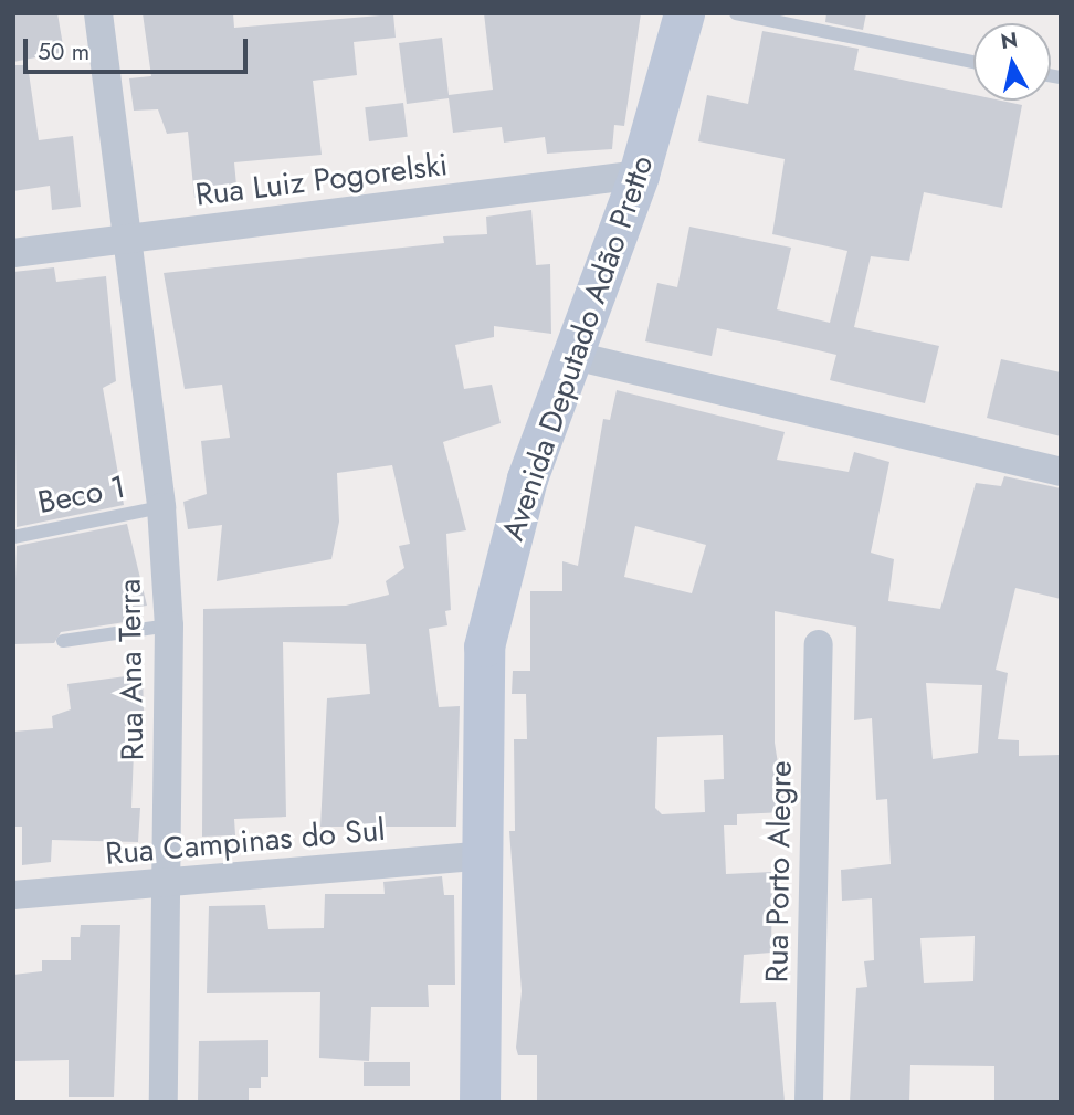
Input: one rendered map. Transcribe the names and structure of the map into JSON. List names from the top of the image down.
{
  "streets": {
    "street": [
      "Rua Luiz Pogorelski",
      "Avenida Deputado Adão Pretto",
      "Rua Ana Terra",
      "Rua Campinas do Sul",
      "Rua Porto Alegre"
    ],
    "lane": ["Beco 1"]
  },
  "crossings": [
    ["Rua Luiz Pogorelski", "Avenida Deputado Adão Pretto"],
    ["Rua Luiz Pogorelski", "Rua Ana Terra"],
    ["Avenida Deputado Adão Pretto", "Rua Campinas do Sul"],
    ["Beco 1", "Rua Ana Terra"],
    ["Rua Ana Terra", "Rua Campinas do Sul"]
  ],
  "scale_bar": "50 m",
  "north": "top"
}
